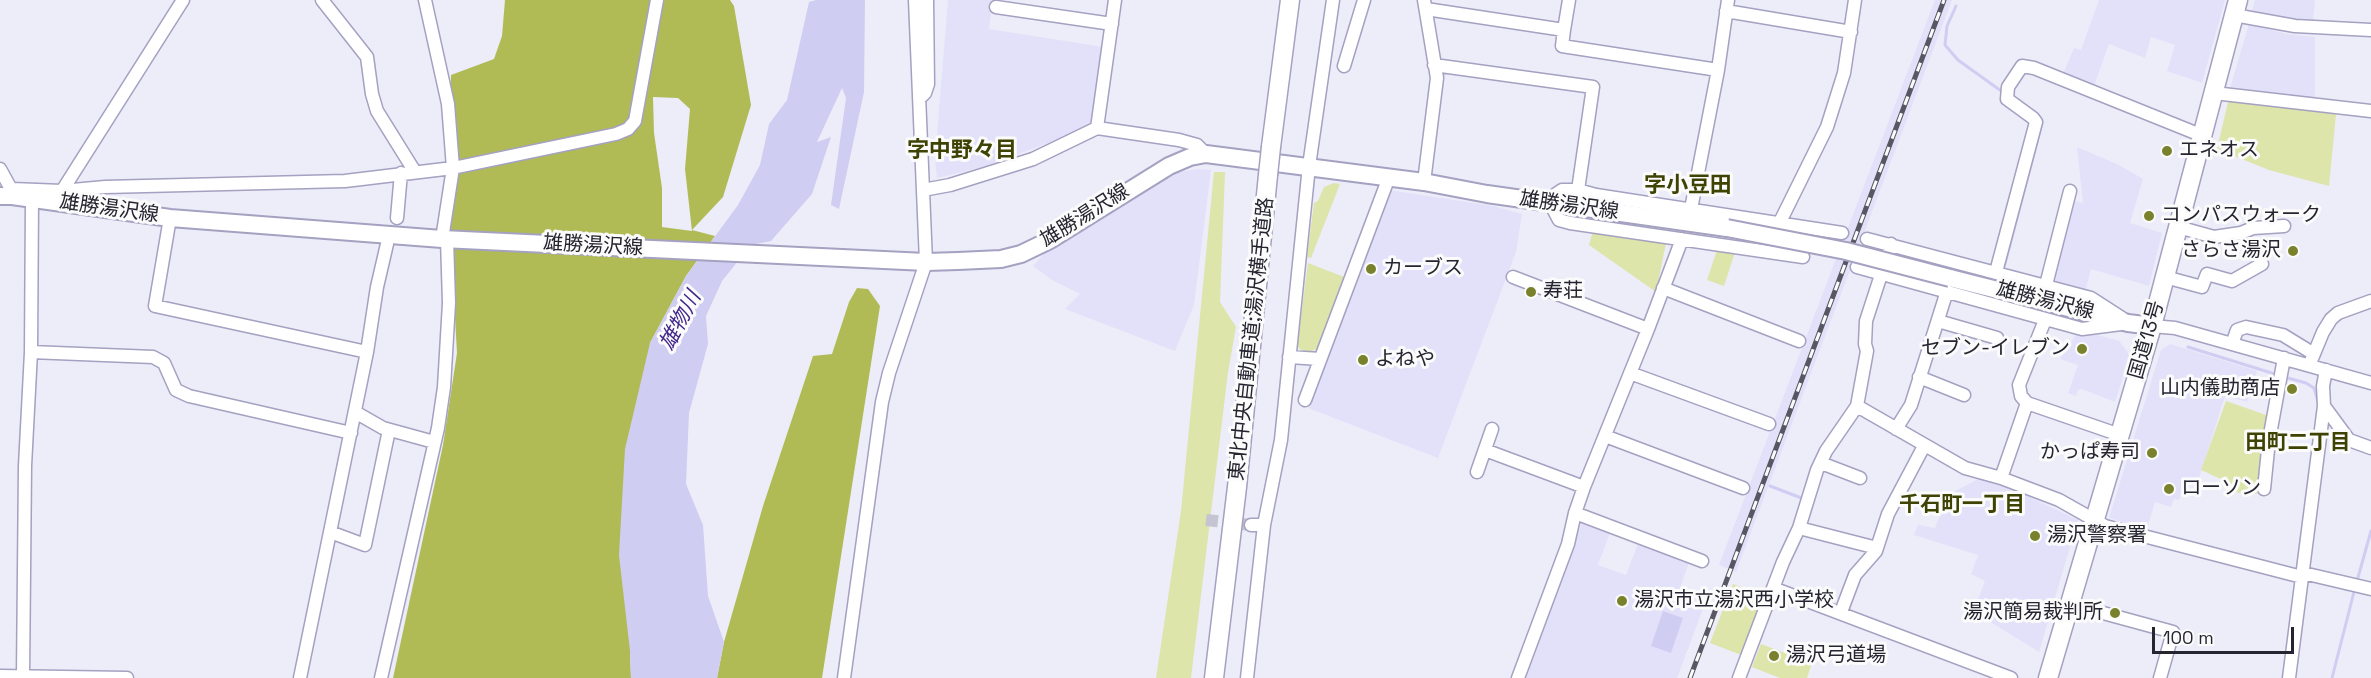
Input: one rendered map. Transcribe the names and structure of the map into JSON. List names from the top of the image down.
{
  "streets": {
    "highway": ["東北中央自動車道;湯沢横手道路", "国道13号"],
    "main road": ["雄勝湯沢線"]
  },
  "crossings": [
    ["雄勝湯沢線", "国道13号"]
  ],
  "districts": [
    "字中野々目",
    "字小豆田",
    "田町二丁目",
    "千石町一丁目"
  ],
  "water": ["雄物川"],
  "places": [
    "エネオス",
    "コンパスウォーク",
    "さらさ湯沢",
    "カーブス",
    "寿荘",
    "セブン-イレブン",
    "よねや",
    "山内儀助商店",
    "かっぱ寿司",
    "ローソン",
    "湯沢警察署",
    "湯沢市立湯沢西小学校",
    "湯沢簡易裁判所",
    "湯沢弓道場"
  ],
  "scale_bar": "100 m"
}
